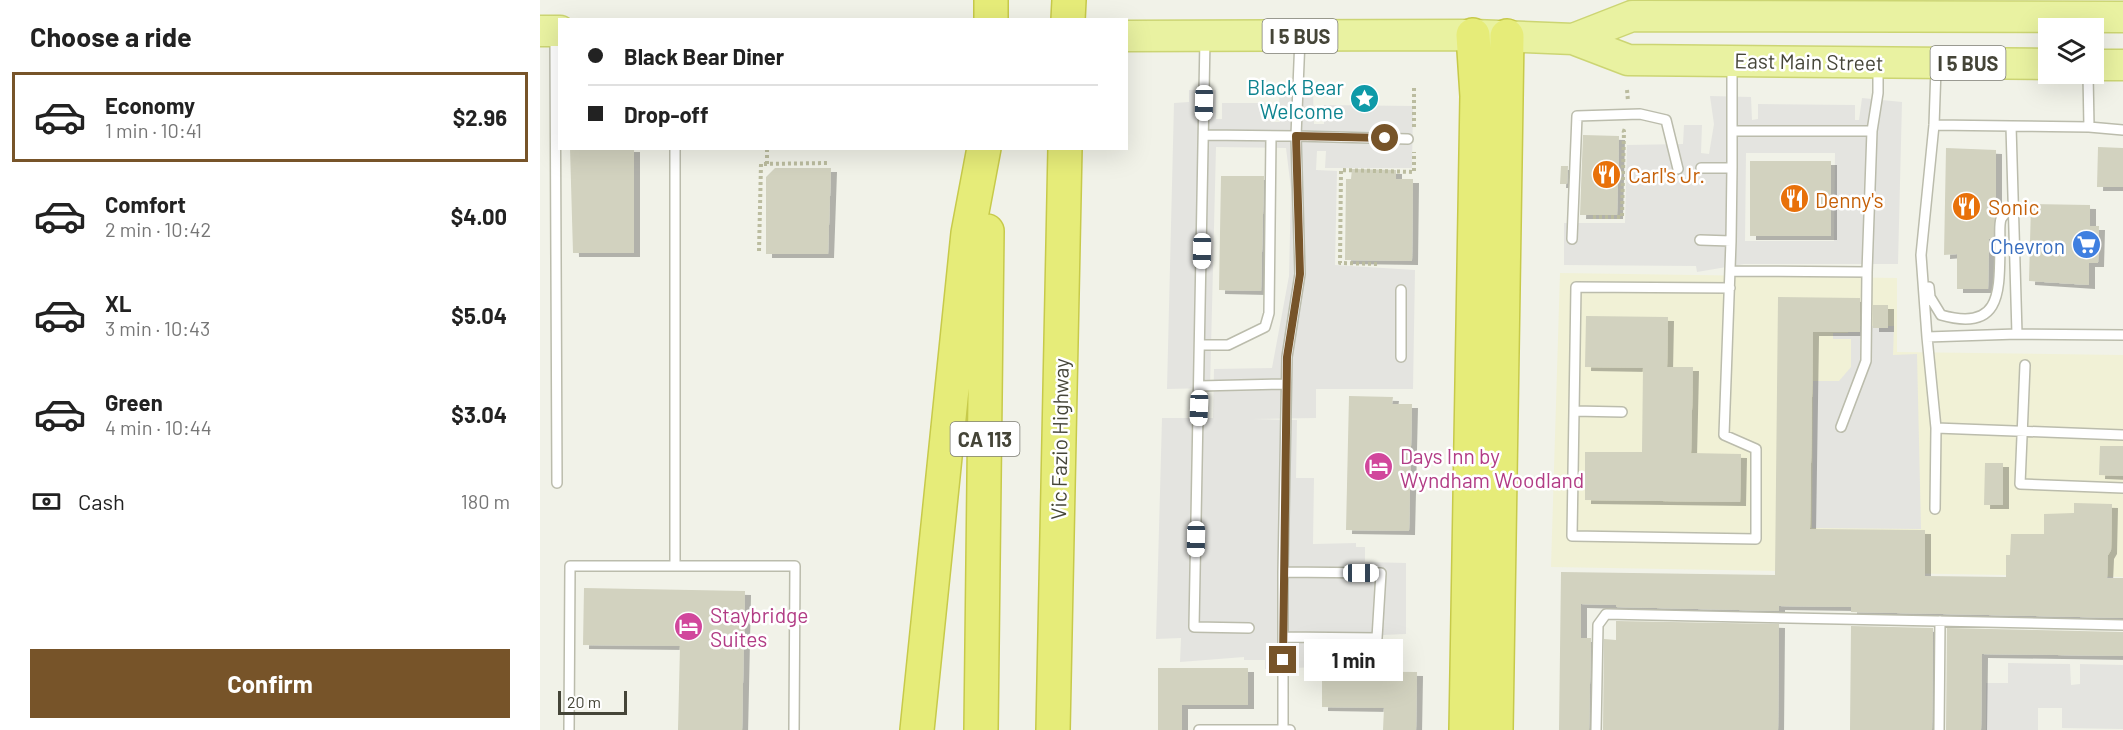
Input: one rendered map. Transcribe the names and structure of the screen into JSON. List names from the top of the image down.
{
  "streets": {
    "highway": ["CA 113", "Vic Fazio Highway"],
    "main road": ["I 5 BUS", "East Main Street"]
  },
  "places": {
    "place": ["Black Bear Welcome"],
    "restaurant": ["Carl's Jr.", "Denny's", "Sonic"],
    "supermarket": ["Chevron"],
    "hotel": ["Days Inn by Wyndham Woodland", "Staybridge Suites"]
  },
  "scale_bar": "20 m",
  "page": {
    "heading": "Choose a ride",
    "banner": ["Black Bear Diner", "Drop-off"],
    "list": [
      {
        "name": "Economy",
        "note": "1 min · 10:41",
        "value": "$2.96"
      },
      {
        "name": "Comfort",
        "note": "2 min · 10:42",
        "value": "$4.00"
      },
      {
        "name": "XL",
        "note": "3 min · 10:43",
        "value": "$5.04"
      },
      {
        "name": "Green",
        "note": "4 min · 10:44",
        "value": "$3.04"
      }
    ],
    "pay": ["Cash", "180 m"],
    "buttons": "Confirm",
    "bubble": "1 min",
    "scale": "20 m"
  }
}
